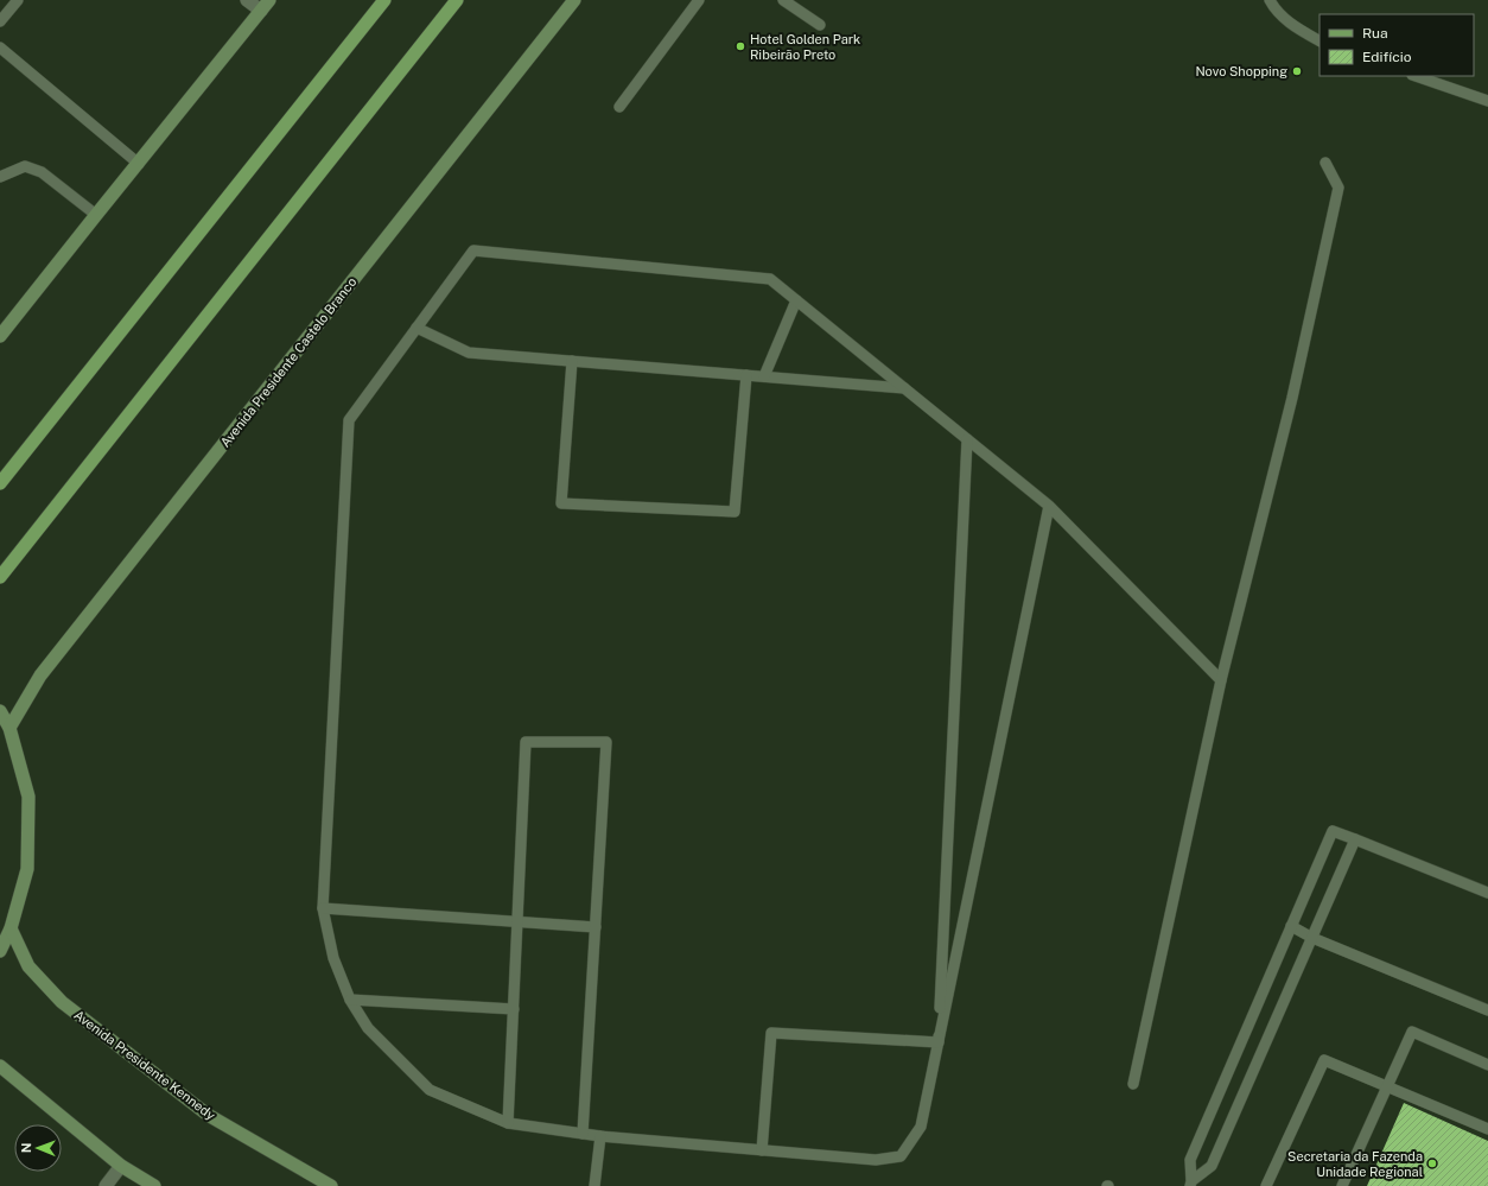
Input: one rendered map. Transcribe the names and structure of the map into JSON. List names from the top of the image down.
{
  "streets": {
    "main road": ["Avenida Presidente Castelo Branco", "Avenida Presidente Kennedy"]
  },
  "places": ["Hotel Golden Park Ribeirão Preto", "Novo Shopping", "Secretaria da Fazenda Unidade Regional"],
  "legend": ["Rua", "Edifício"],
  "north": "left"
}
